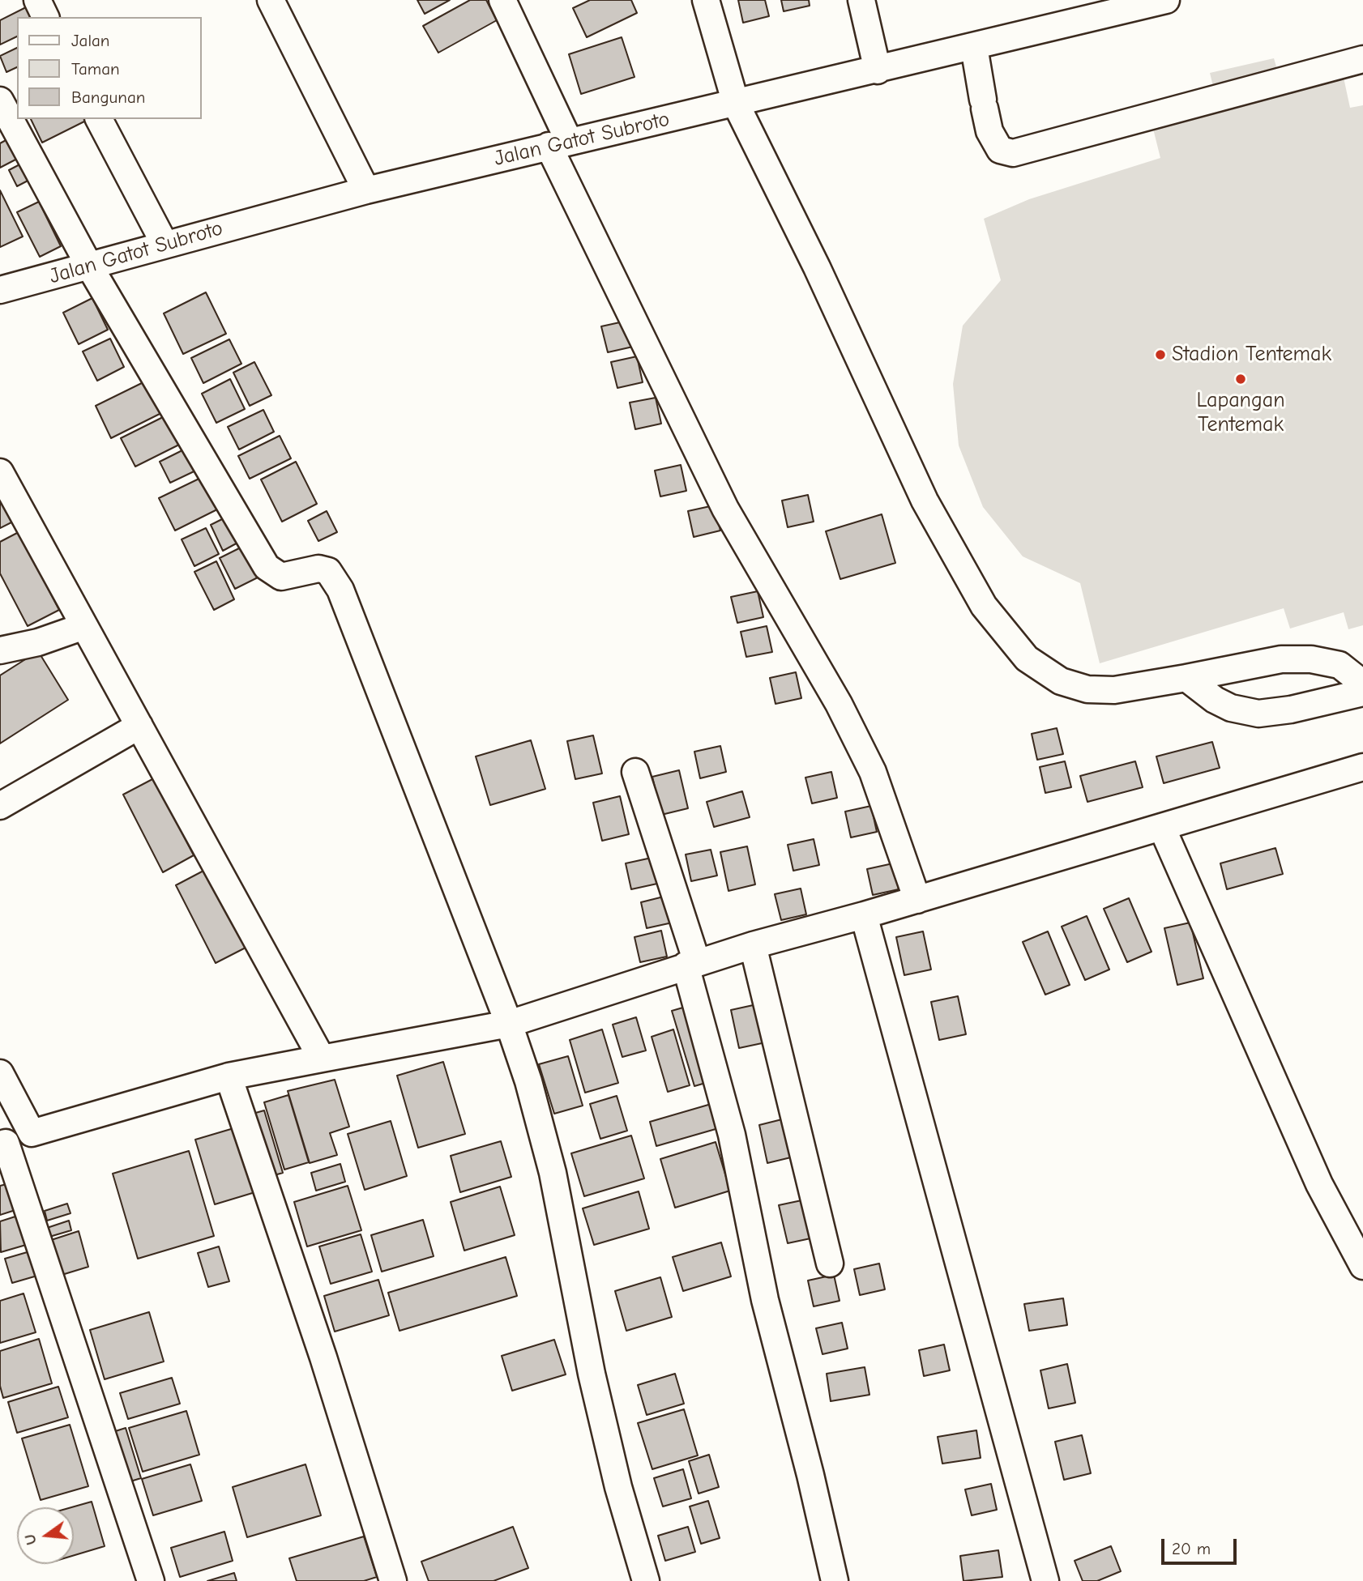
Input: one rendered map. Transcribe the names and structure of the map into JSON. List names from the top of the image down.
{
  "streets": {
    "street": ["Jalan Gatot Subroto"]
  },
  "places": ["Stadion Tentemak", "Lapangan Tentemak"],
  "legend": ["Jalan", "Taman", "Bangunan"],
  "scale_bar": "20 m",
  "north": "left"
}
